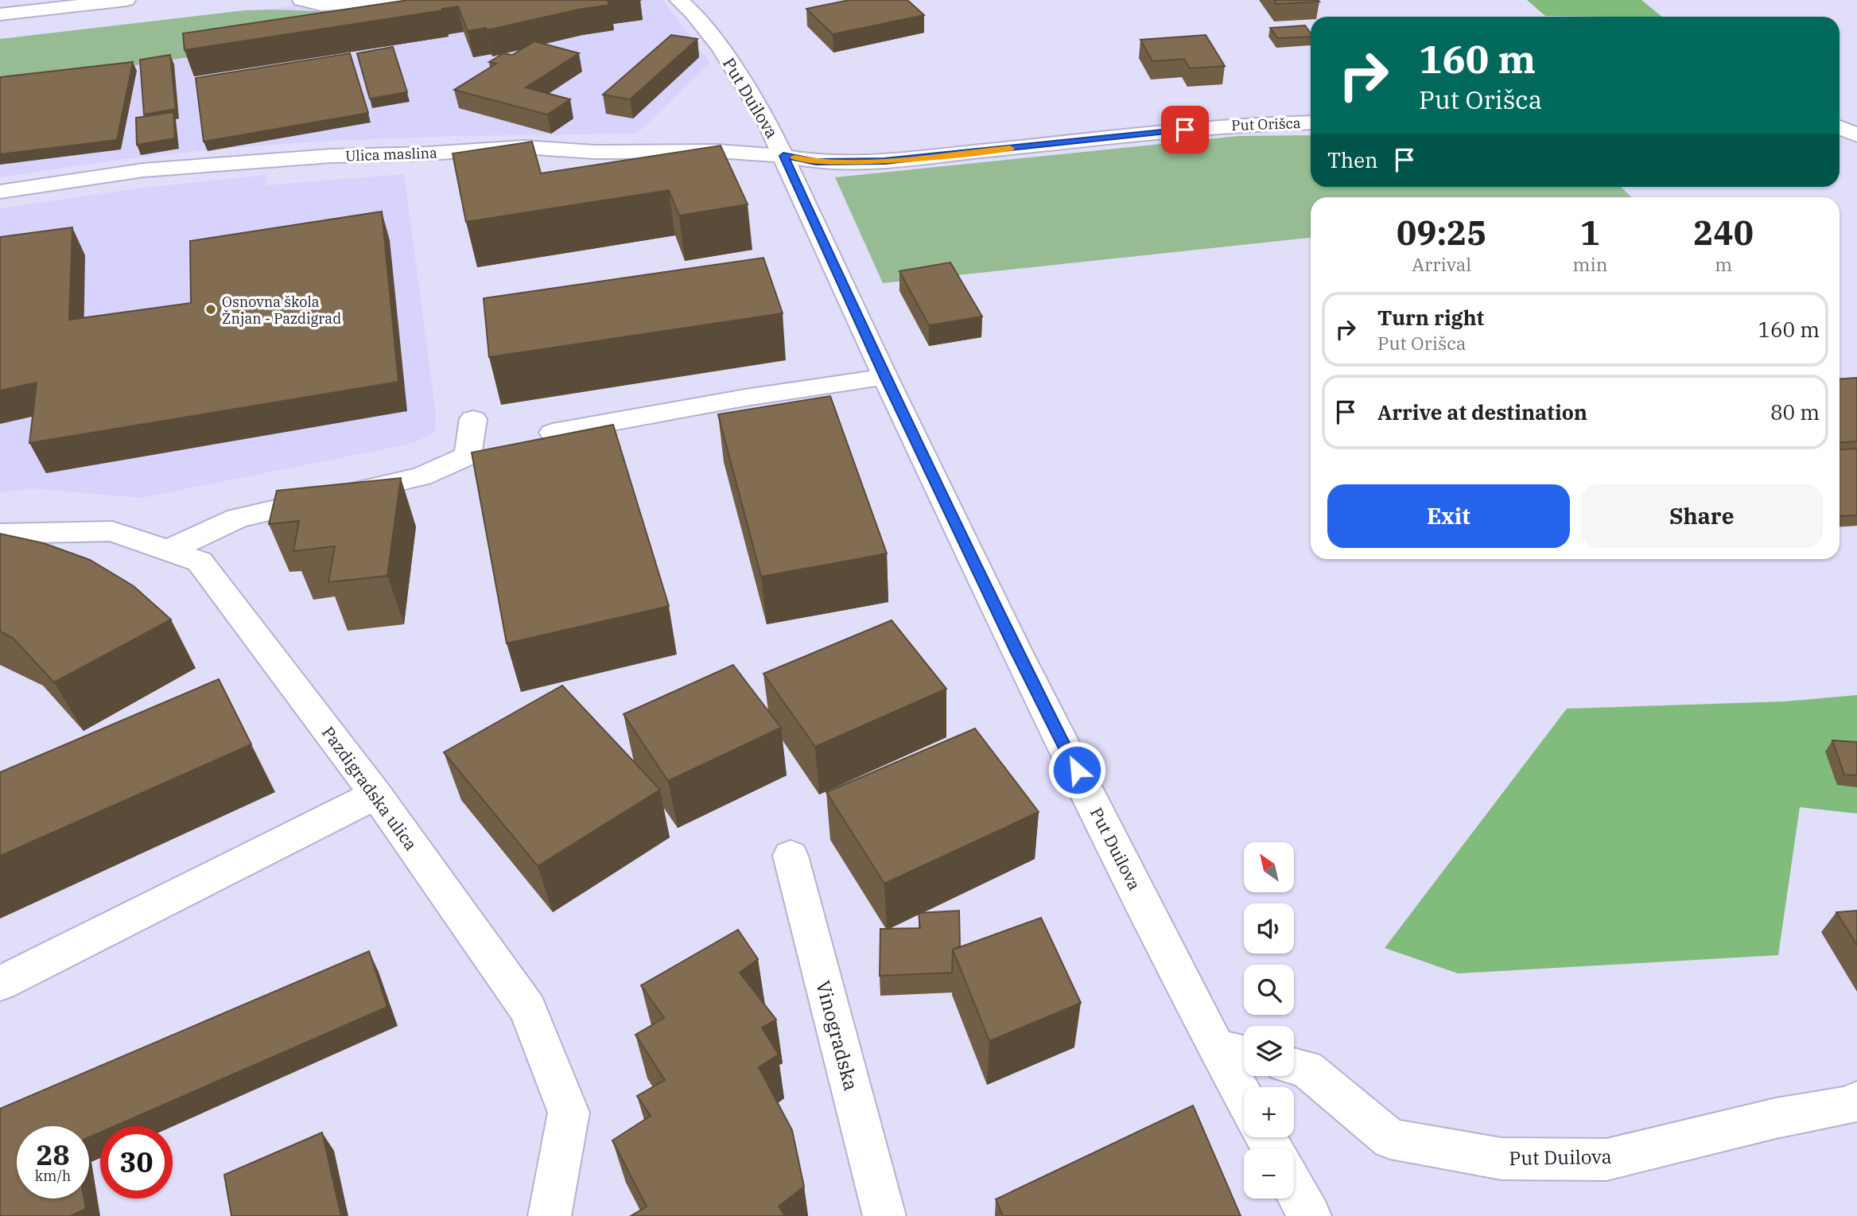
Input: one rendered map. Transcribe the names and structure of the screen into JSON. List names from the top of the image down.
{
  "streets": {
    "main road": [
      "Put Duilova",
      "Put Orišca",
      "Ulica maslina",
      "Pazdigradska ulica",
      "Vinogradska"
    ]
  },
  "crossings": [
    ["Put Duilova", "Put Orišca"],
    ["Put Duilova", "Ulica maslina"],
    ["Put Orišca", "Ulica maslina"]
  ],
  "places": ["Osnovna škola Žnjan - Pazdigrad"],
  "north": "top left",
  "page": {
    "turn": ["160 m", "Put Orišca"],
    "then": "Then",
    "eta": [
      "09:25",
      "Arrival",
      "1",
      "min",
      "240",
      "m"
    ],
    "list": [
      {
        "name": "Turn right",
        "note": "Put Orišca",
        "value": "160 m"
      },
      {
        "name": "Arrive at destination",
        "value": "80 m"
      }
    ],
    "buttons": ["Exit", "Share"],
    "map_buttons": ["+", "−"],
    "speed": "28 km/h",
    "limit": "30"
  }
}
